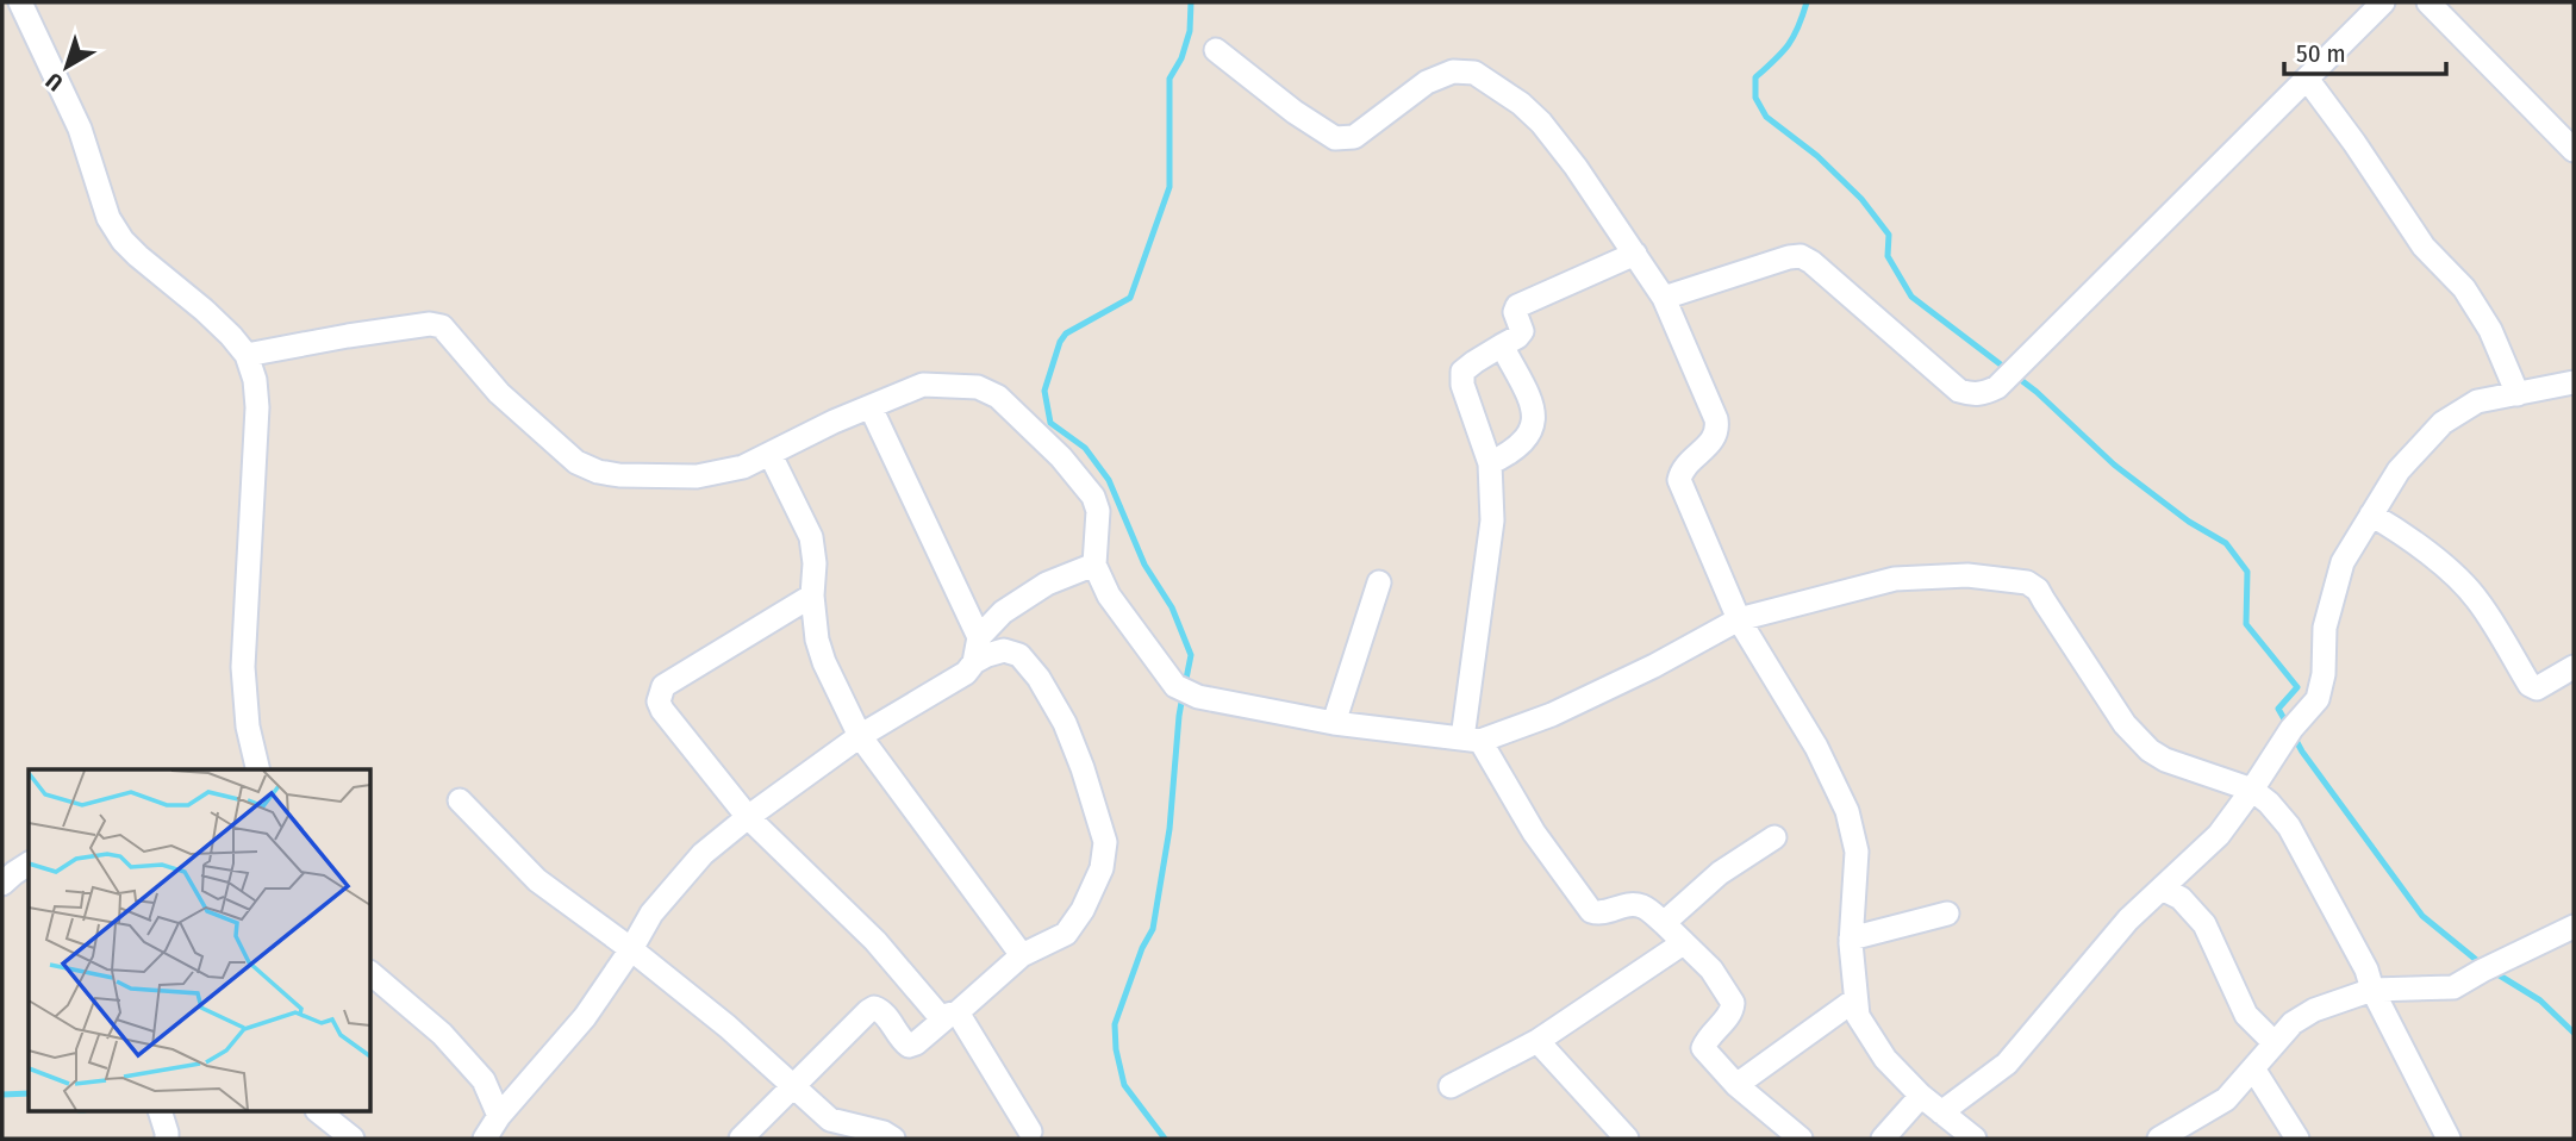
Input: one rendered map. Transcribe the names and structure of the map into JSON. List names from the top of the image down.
{
  "scale_bar": "50 m",
  "north": "bottom left"
}
